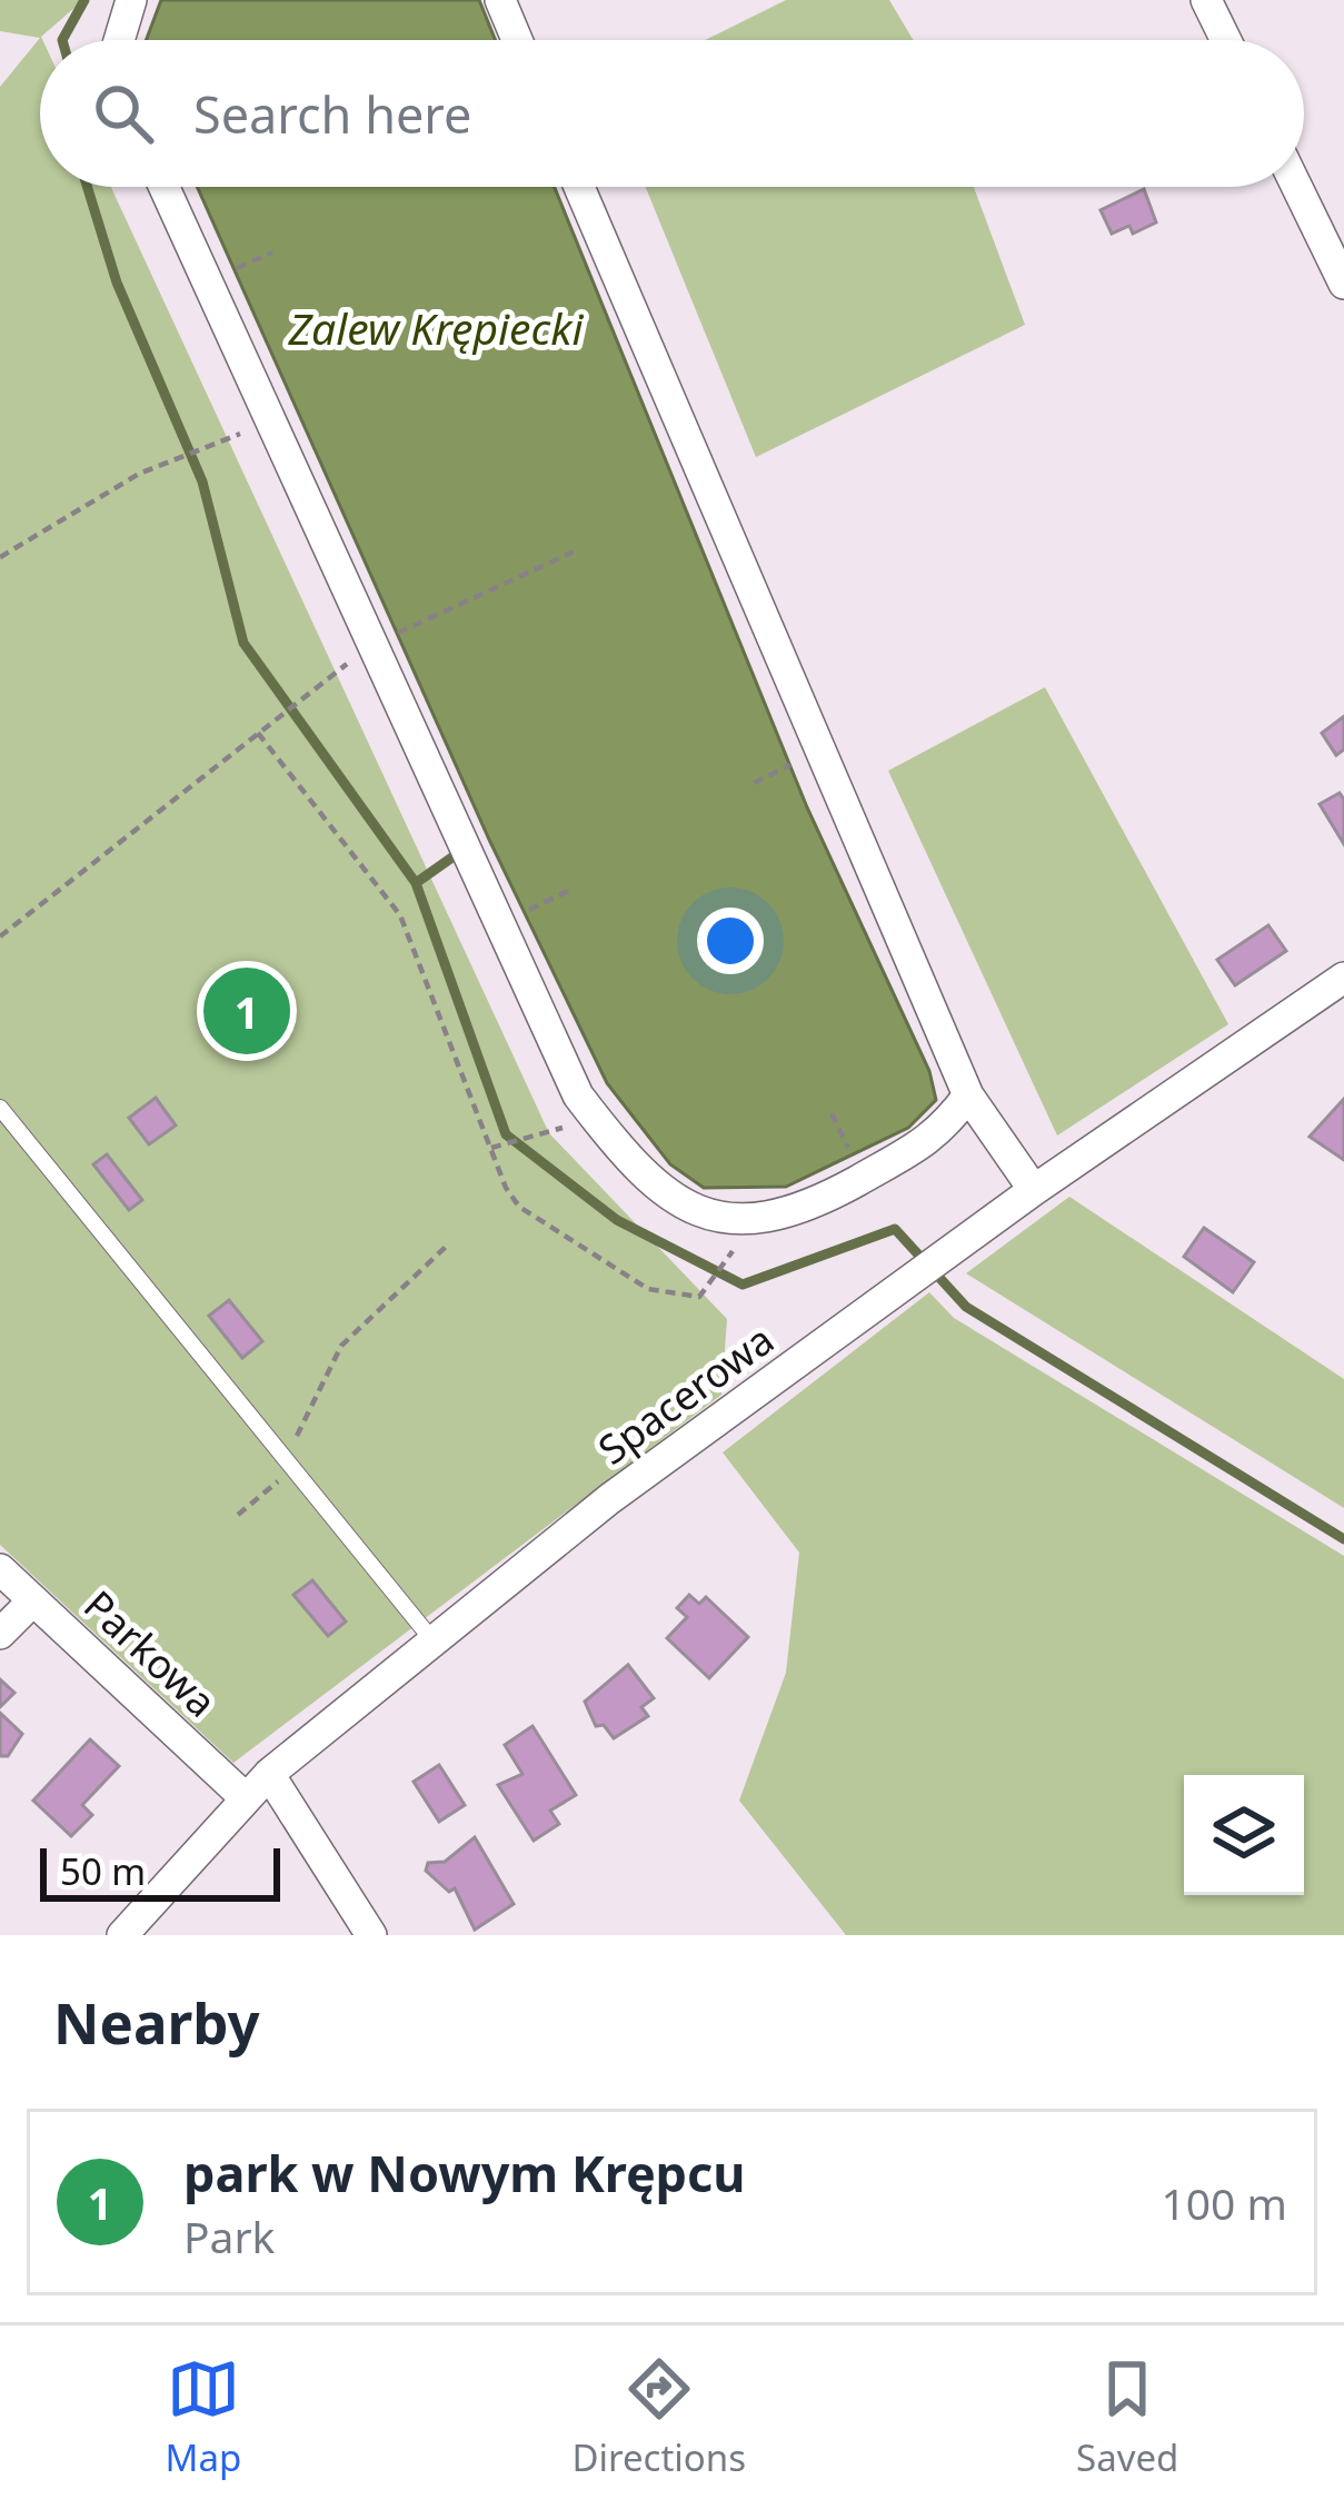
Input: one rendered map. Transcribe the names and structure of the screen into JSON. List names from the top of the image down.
{
  "streets": {
    "street": ["Spacerowa", "Parkowa"]
  },
  "crossings": [
    ["Spacerowa", "Parkowa"]
  ],
  "water": ["Zalew Krępiecki"],
  "scale_bar": "50 m",
  "page": {
    "search": "Search here",
    "pins": "1",
    "scale": "50 m",
    "heading": "Nearby",
    "list": [
      {
        "mark": "1",
        "name": "park w Nowym Krępcu",
        "note": "Park",
        "value": "100 m"
      }
    ],
    "nav": ["Map", "Directions", "Saved"]
  }
}
